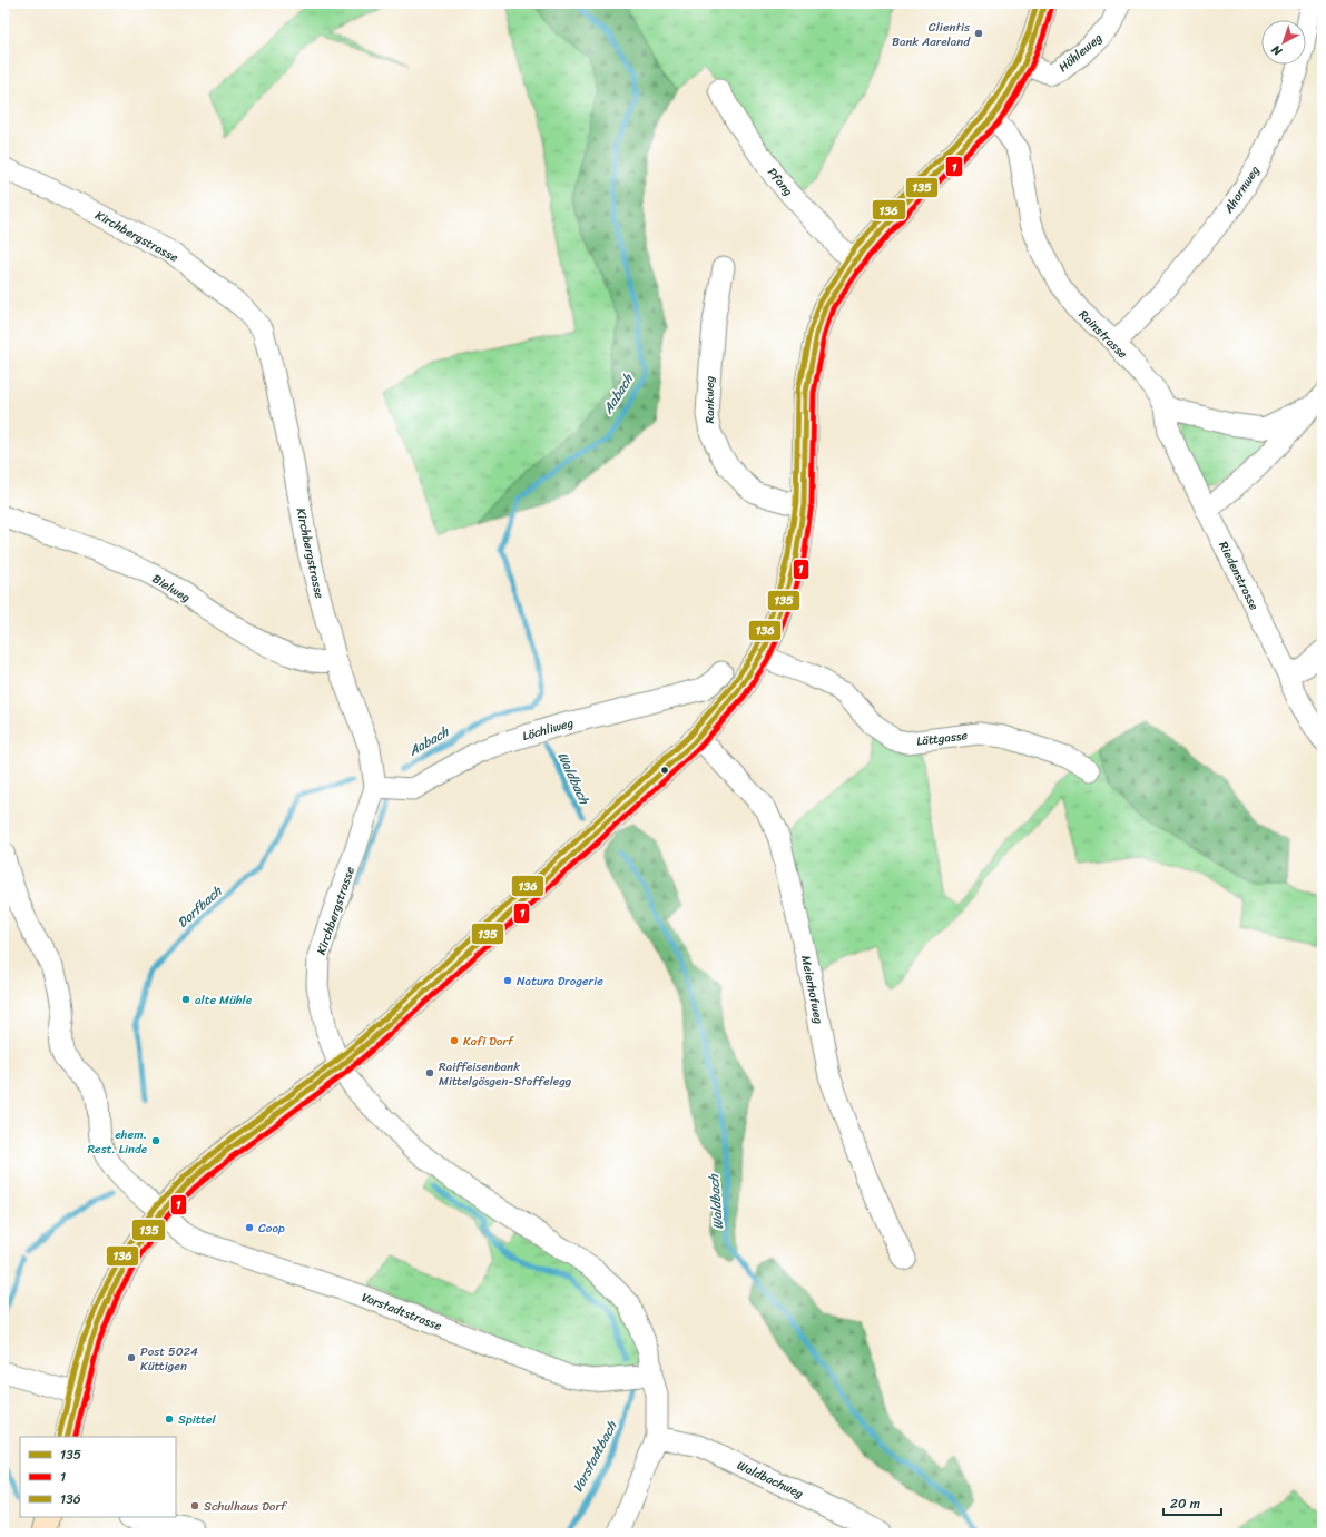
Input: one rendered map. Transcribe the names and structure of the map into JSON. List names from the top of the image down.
{
  "streets": {
    "street": [
      "Höhleweg",
      "Pfang",
      "Ahornweg",
      "Kirchbergstrasse",
      "Rainstrasse",
      "Rankweg",
      "Riedenstrasse",
      "Bielweg",
      "Löchliweg",
      "Lättgasse",
      "Meierhofweg",
      "Vorstadtstrasse",
      "Waldbachweg"
    ]
  },
  "crossings": [
    ["Ahornweg", "Rainstrasse"],
    ["Kirchbergstrasse", "Bielweg"],
    ["Kirchbergstrasse", "Löchliweg"],
    ["Rainstrasse", "Riedenstrasse"]
  ],
  "water": [
    "Aabach",
    "Waldbach",
    "Dorfbach",
    "Vorstadtbach"
  ],
  "places": [
    "Clientis Bank Aareland",
    "Natura Drogerie",
    "alte Mühle",
    "Kafi Dorf",
    "Raiffeisenbank Mittelgösgen-Staffelegg",
    "ehem. Rest. Linde",
    "Coop",
    "Post 5024 Küttigen",
    "Spittel",
    "Schulhaus Dorf"
  ],
  "lines": ["transit line 135", "transit line 136", "transit line 1"],
  "legend": ["135", "1", "136"],
  "scale_bar": "20 m",
  "north": "bottom left"
}
